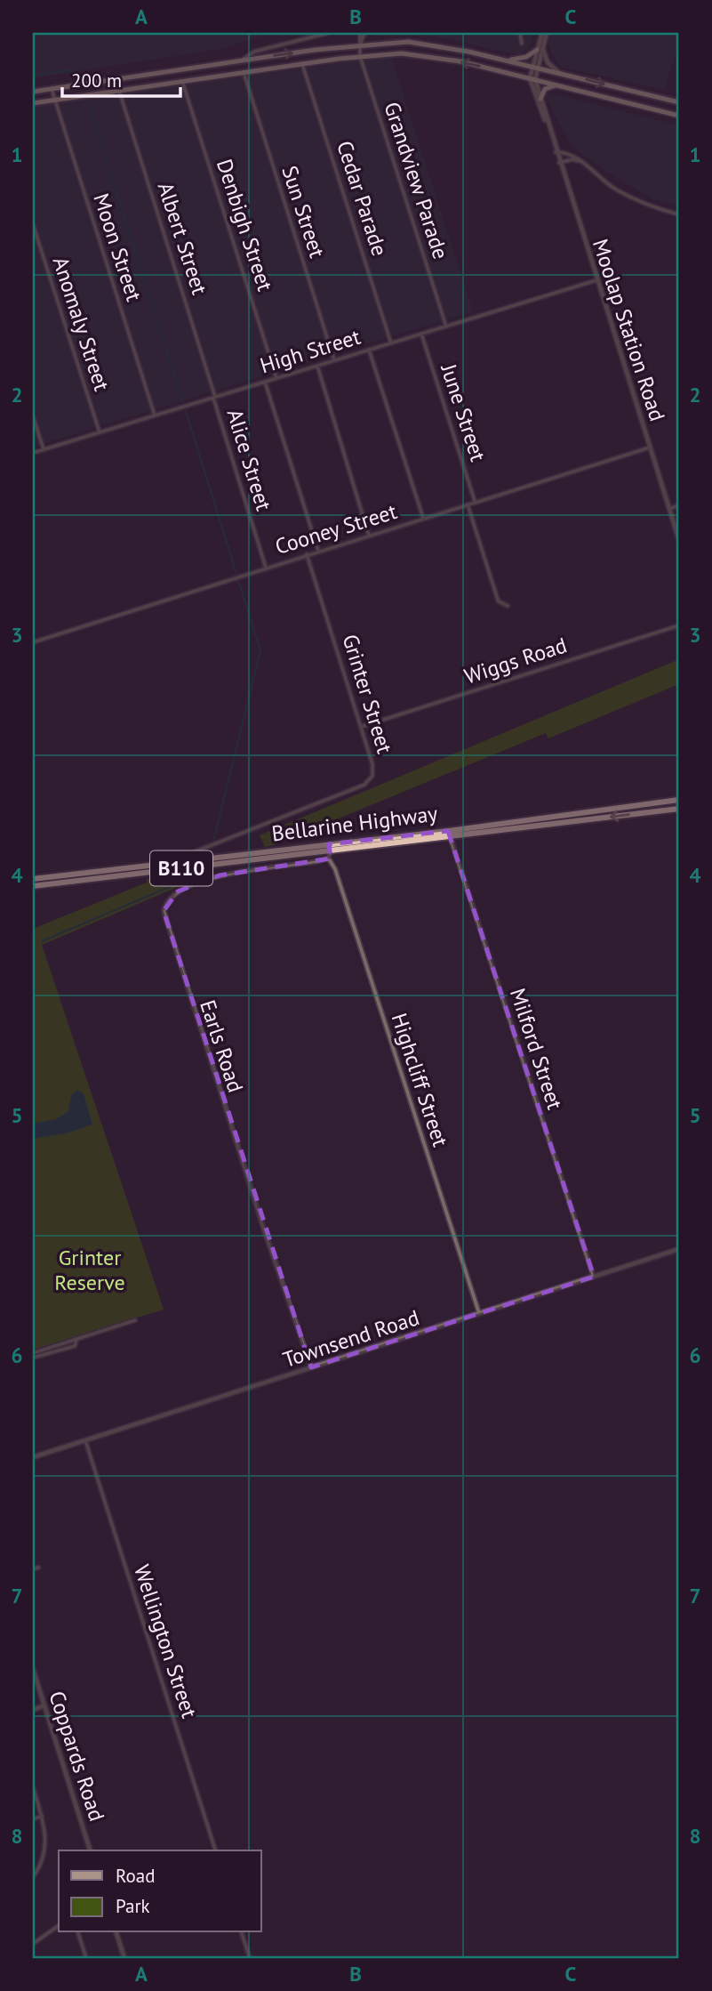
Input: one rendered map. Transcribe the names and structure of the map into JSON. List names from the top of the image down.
{
  "streets": {
    "highway": ["Bellarine Highway", "B110"],
    "street": [
      "Grandview Parade",
      "Cedar Parade",
      "Sun Street",
      "Denbigh Street",
      "Albert Street",
      "Moon Street",
      "Anomaly Street",
      "Moolap Station Road",
      "High Street",
      "June Street",
      "Alice Street",
      "Cooney Street",
      "Wiggs Road",
      "Grinter Street",
      "Earls Road",
      "Milford Street",
      "Highcliff Street",
      "Townsend Road",
      "Wellington Street",
      "Coppards Road"
    ]
  },
  "crossings": [
    ["Grandview Parade", "High Street"],
    ["Cedar Parade", "High Street"],
    ["Sun Street", "High Street"],
    ["Denbigh Street", "High Street"],
    ["Albert Street", "High Street"],
    ["Albert Street", "Alice Street"],
    ["Moon Street", "High Street"],
    ["Anomaly Street", "High Street"],
    ["Moolap Station Road", "High Street"],
    ["Moolap Station Road", "Cooney Street"],
    ["High Street", "June Street"],
    ["High Street", "Alice Street"],
    ["June Street", "Cooney Street"],
    ["Alice Street", "Cooney Street"],
    ["Cooney Street", "Grinter Street"],
    ["Wiggs Road", "Grinter Street"],
    ["Grinter Street", "Bellarine Highway"],
    ["Bellarine Highway", "Earls Road"],
    ["Bellarine Highway", "Milford Street"],
    ["Bellarine Highway", "Highcliff Street"],
    ["Earls Road", "Highcliff Street"],
    ["Earls Road", "Townsend Road"],
    ["Milford Street", "Townsend Road"],
    ["Highcliff Street", "Townsend Road"],
    ["Townsend Road", "Wellington Street"]
  ],
  "parks": ["Grinter Reserve"],
  "legend": ["Road", "Park"],
  "scale_bar": "200 m",
  "grid": {
    "columns": ["A", "B", "C"],
    "rows": [
      "1",
      "2",
      "3",
      "4",
      "5",
      "6",
      "7",
      "8"
    ]
  }
}
